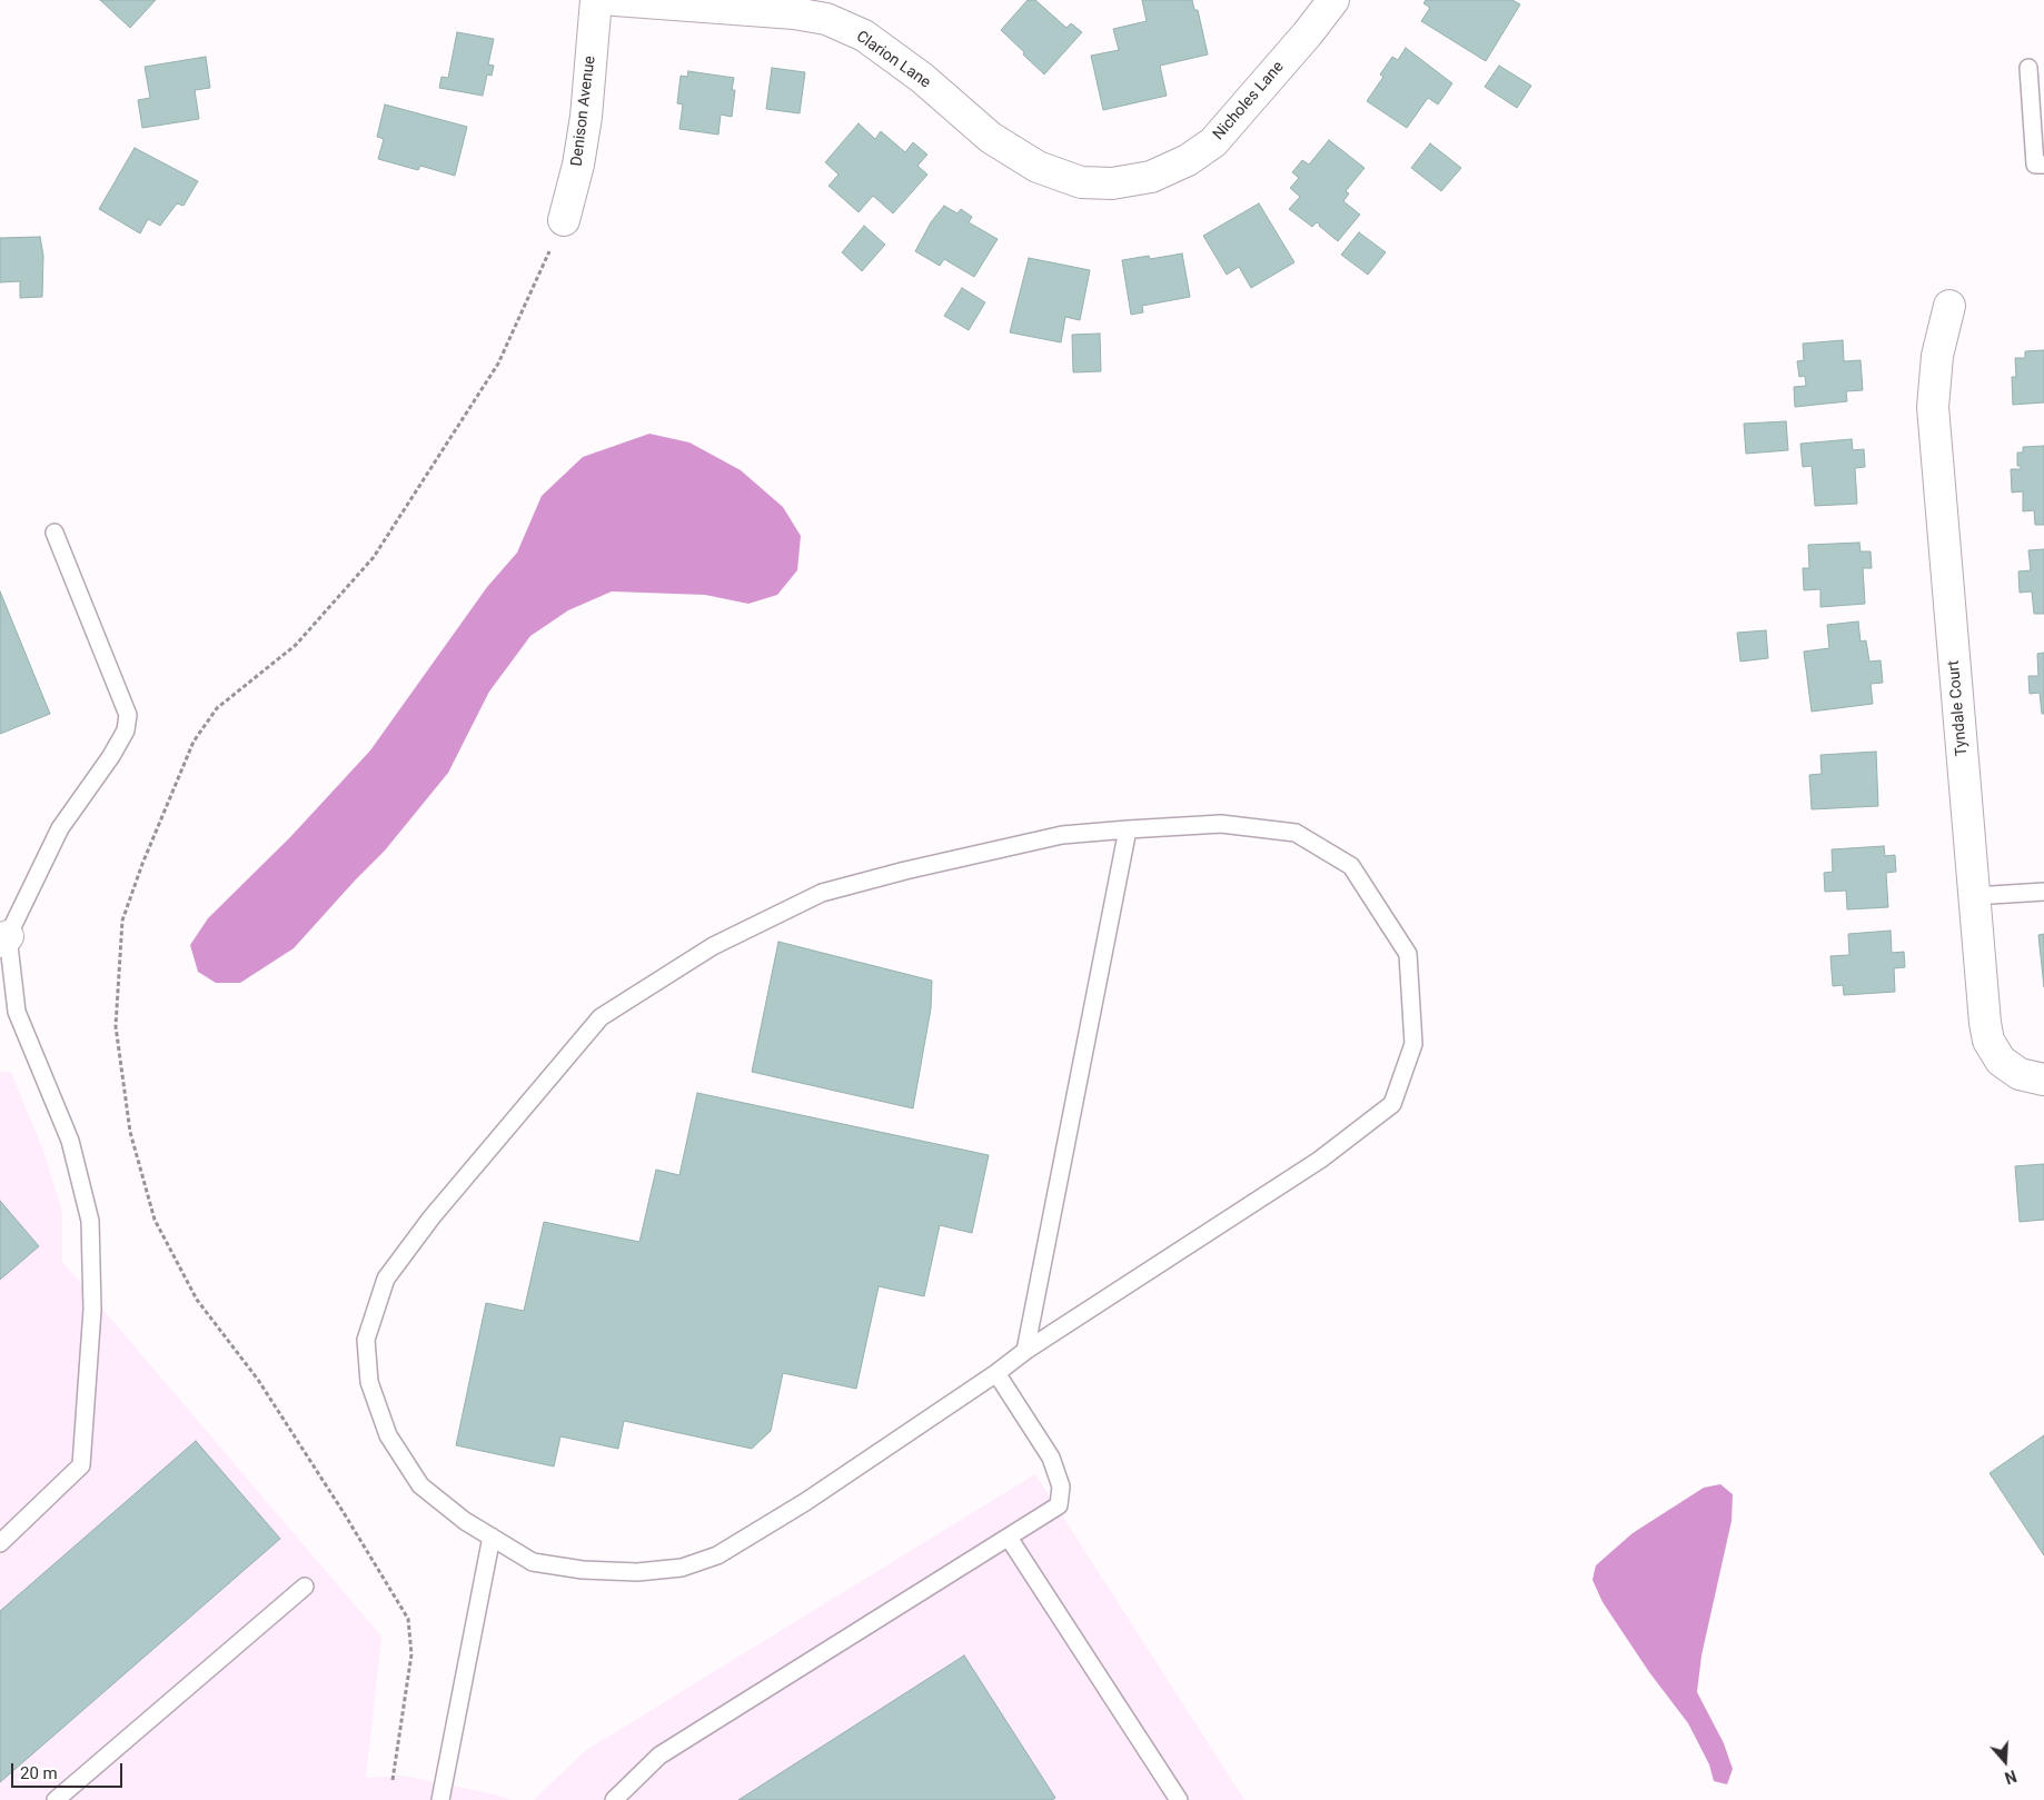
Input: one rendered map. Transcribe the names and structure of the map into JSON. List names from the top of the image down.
{
  "streets": {
    "street": [
      "Clarion Lane",
      "Nicholes Lane",
      "Denison Avenue",
      "Tyndale Court"
    ]
  },
  "crossings": [
    ["Clarion Lane", "Nicholes Lane"]
  ],
  "scale_bar": "20 m",
  "north": "bottom"
}
